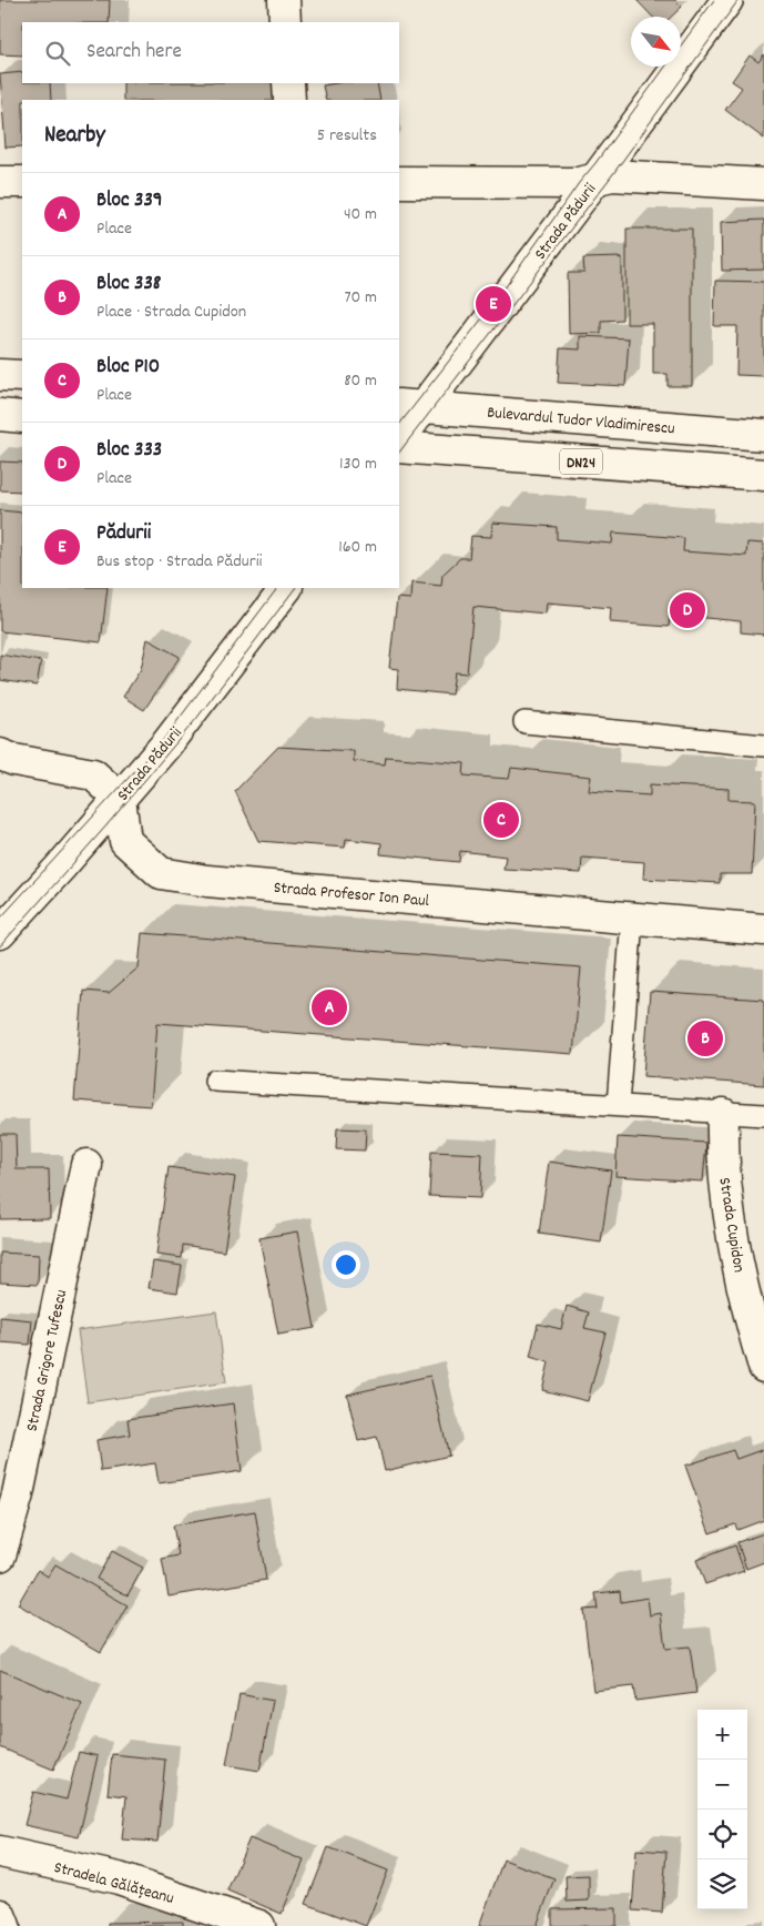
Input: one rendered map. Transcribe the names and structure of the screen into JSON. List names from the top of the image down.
{
  "streets": {
    "street": [
      "Strada Pădurii",
      "Bulevardul Tudor Vladimirescu",
      "DN24",
      "Strada Profesor Ion Paul",
      "Strada Cupidon",
      "Strada Grigore Tufescu",
      "Stradela Gălățeanu"
    ]
  },
  "crossings": [
    ["Strada Pădurii", "Bulevardul Tudor Vladimirescu"],
    ["Strada Pădurii", "Strada Profesor Ion Paul"]
  ],
  "north": "bottom right",
  "page": {
    "search": "Search here",
    "heading": ["Nearby", "5 results"],
    "list": [
      {
        "mark": "A",
        "name": "Bloc 339",
        "note": "Place",
        "value": "40 m"
      },
      {
        "mark": "B",
        "name": "Bloc 338",
        "note": "Place · Strada Cupidon",
        "value": "70 m"
      },
      {
        "mark": "C",
        "name": "Bloc P10",
        "note": "Place",
        "value": "80 m"
      },
      {
        "mark": "D",
        "name": "Bloc 333",
        "note": "Place",
        "value": "130 m"
      },
      {
        "mark": "E",
        "name": "Pădurii",
        "note": "Bus stop · Strada Pădurii",
        "value": "160 m"
      }
    ],
    "pins": [
      "E",
      "D",
      "C",
      "A",
      "B"
    ],
    "map_buttons": ["+", "−"]
  }
}
